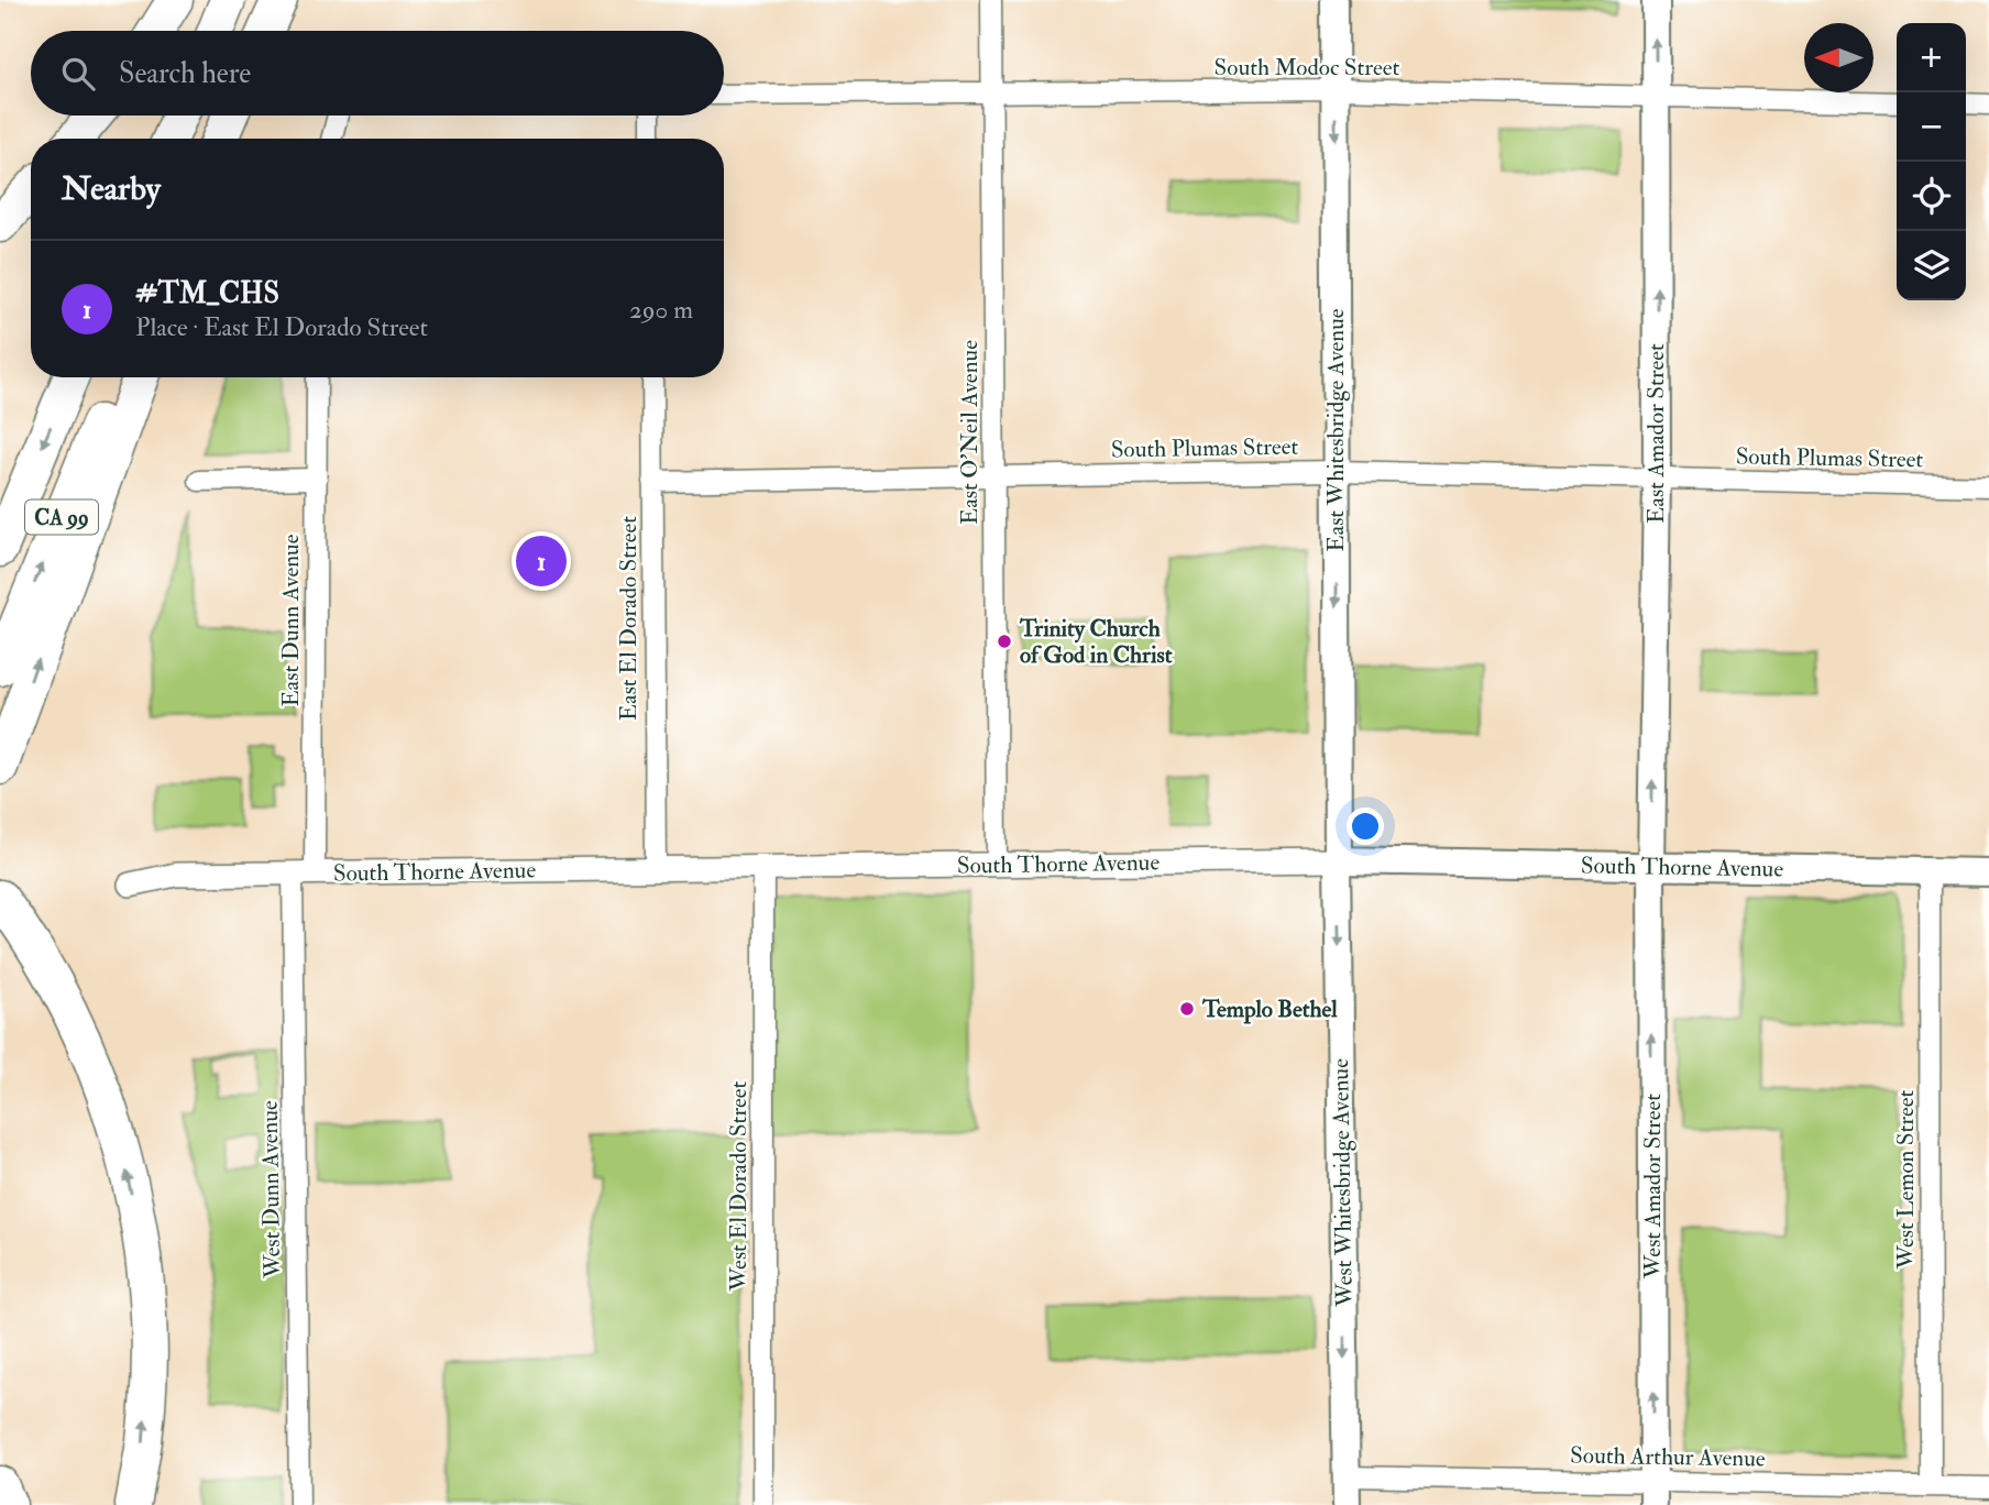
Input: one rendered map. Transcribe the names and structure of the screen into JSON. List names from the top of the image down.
{
  "streets": {
    "highway": ["CA 99"],
    "main road": [
      "East Whitesbridge Avenue",
      "East Amador Street",
      "South Thorne Avenue",
      "West Whitesbridge Avenue",
      "West Amador Street"
    ],
    "street": [
      "South Modoc Street",
      "East O'Neil Avenue",
      "South Plumas Street",
      "East El Dorado Street",
      "East Dunn Avenue",
      "West Lemon Street",
      "West El Dorado Street",
      "West Dunn Avenue",
      "South Arthur Avenue"
    ]
  },
  "crossings": [
    ["South Modoc Street", "East Whitesbridge Avenue"],
    ["South Modoc Street", "East O'Neil Avenue"],
    ["South Modoc Street", "East Amador Street"],
    ["East Whitesbridge Avenue", "South Plumas Street"],
    ["East Whitesbridge Avenue", "South Thorne Avenue"],
    ["East Whitesbridge Avenue", "West Whitesbridge Avenue"],
    ["East O'Neil Avenue", "South Plumas Street"],
    ["East O'Neil Avenue", "South Thorne Avenue"],
    ["East Amador Street", "South Plumas Street"],
    ["East Amador Street", "South Thorne Avenue"],
    ["East Amador Street", "West Amador Street"],
    ["South Plumas Street", "East El Dorado Street"],
    ["East El Dorado Street", "South Thorne Avenue"],
    ["East Dunn Avenue", "South Thorne Avenue"],
    ["East Dunn Avenue", "West Dunn Avenue"],
    ["South Thorne Avenue", "West Lemon Street"],
    ["South Thorne Avenue", "West Whitesbridge Avenue"],
    ["South Thorne Avenue", "West El Dorado Street"],
    ["South Thorne Avenue", "West Amador Street"],
    ["South Thorne Avenue", "West Dunn Avenue"],
    ["West Lemon Street", "South Arthur Avenue"],
    ["West Whitesbridge Avenue", "South Arthur Avenue"],
    ["West Amador Street", "South Arthur Avenue"]
  ],
  "one_way": [
    "East Whitesbridge Avenue",
    "East Amador Street",
    "West Whitesbridge Avenue",
    "West Amador Street"
  ],
  "places": ["Trinity Church of God in Christ", "Templo Bethel"],
  "north": "left",
  "page": {
    "map_buttons": ["+", "−"],
    "search": "Search here",
    "heading": "Nearby",
    "list": [
      {
        "mark": "1",
        "name": "#TM_CHS",
        "note": "Place · East El Dorado Street",
        "value": "290 m"
      }
    ],
    "pins": "1"
  }
}
